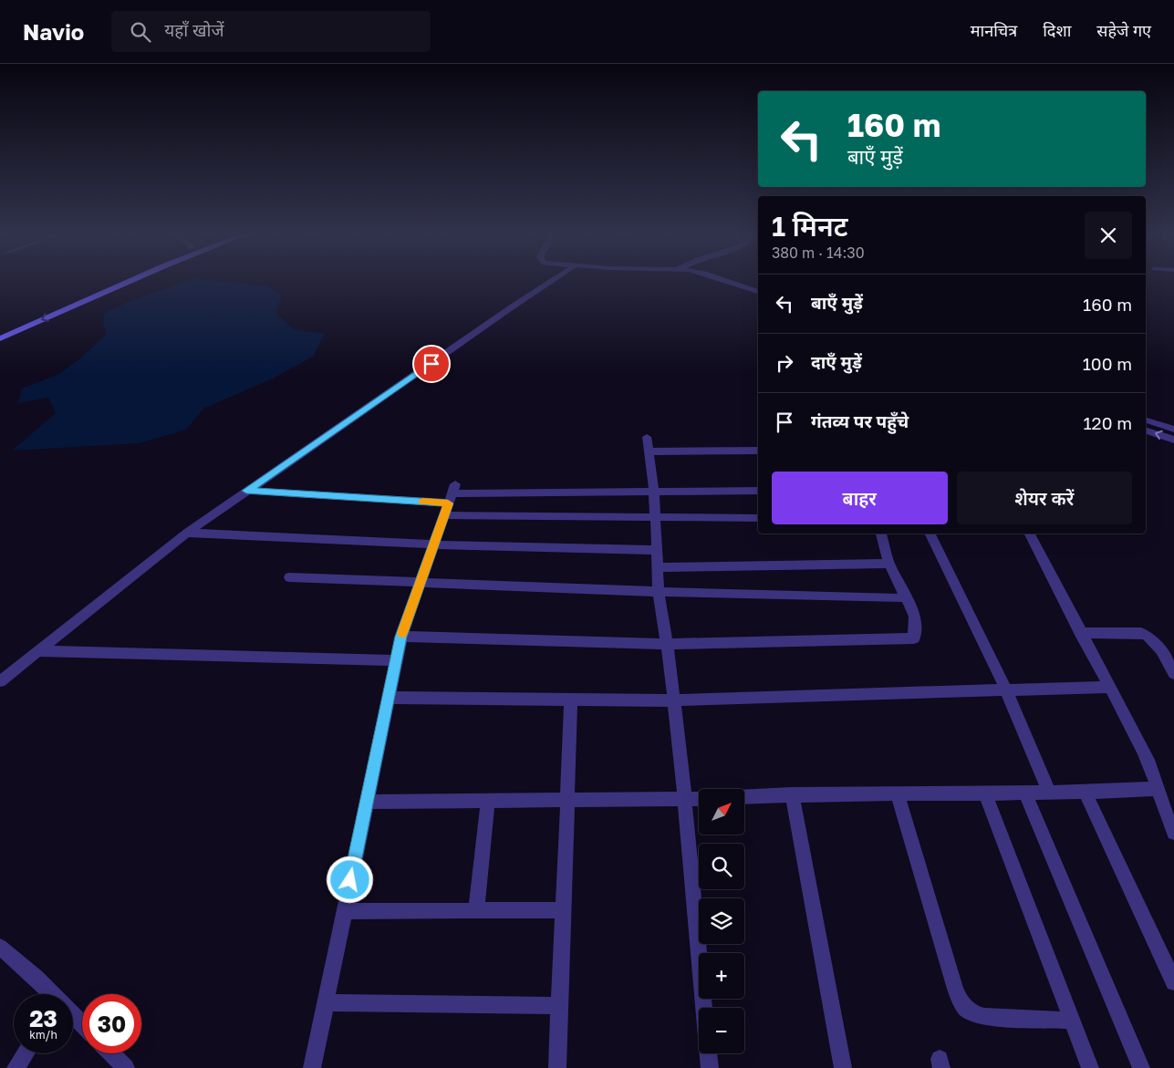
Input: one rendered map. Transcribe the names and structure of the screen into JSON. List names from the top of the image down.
{
  "north": "top right",
  "page": {
    "header": "Navio",
    "search": "यहाँ खोजें",
    "nav": ["मानचित्र", "दिशा", "सहेजे गए"],
    "turn": ["160 m", "बाएँ मुड़ें"],
    "heading": ["1 मिनट", "380 m · 14:30"],
    "list": [
      {
        "name": "बाएँ मुड़ें",
        "value": "160 m"
      },
      {
        "name": "दाएँ मुड़ें",
        "value": "100 m"
      },
      {
        "name": "गंतव्य पर पहुँचे",
        "value": "120 m"
      }
    ],
    "buttons": ["बाहर", "शेयर करें"],
    "map_buttons": ["+", "−"],
    "speed": "23 km/h",
    "limit": "30"
  }
}
